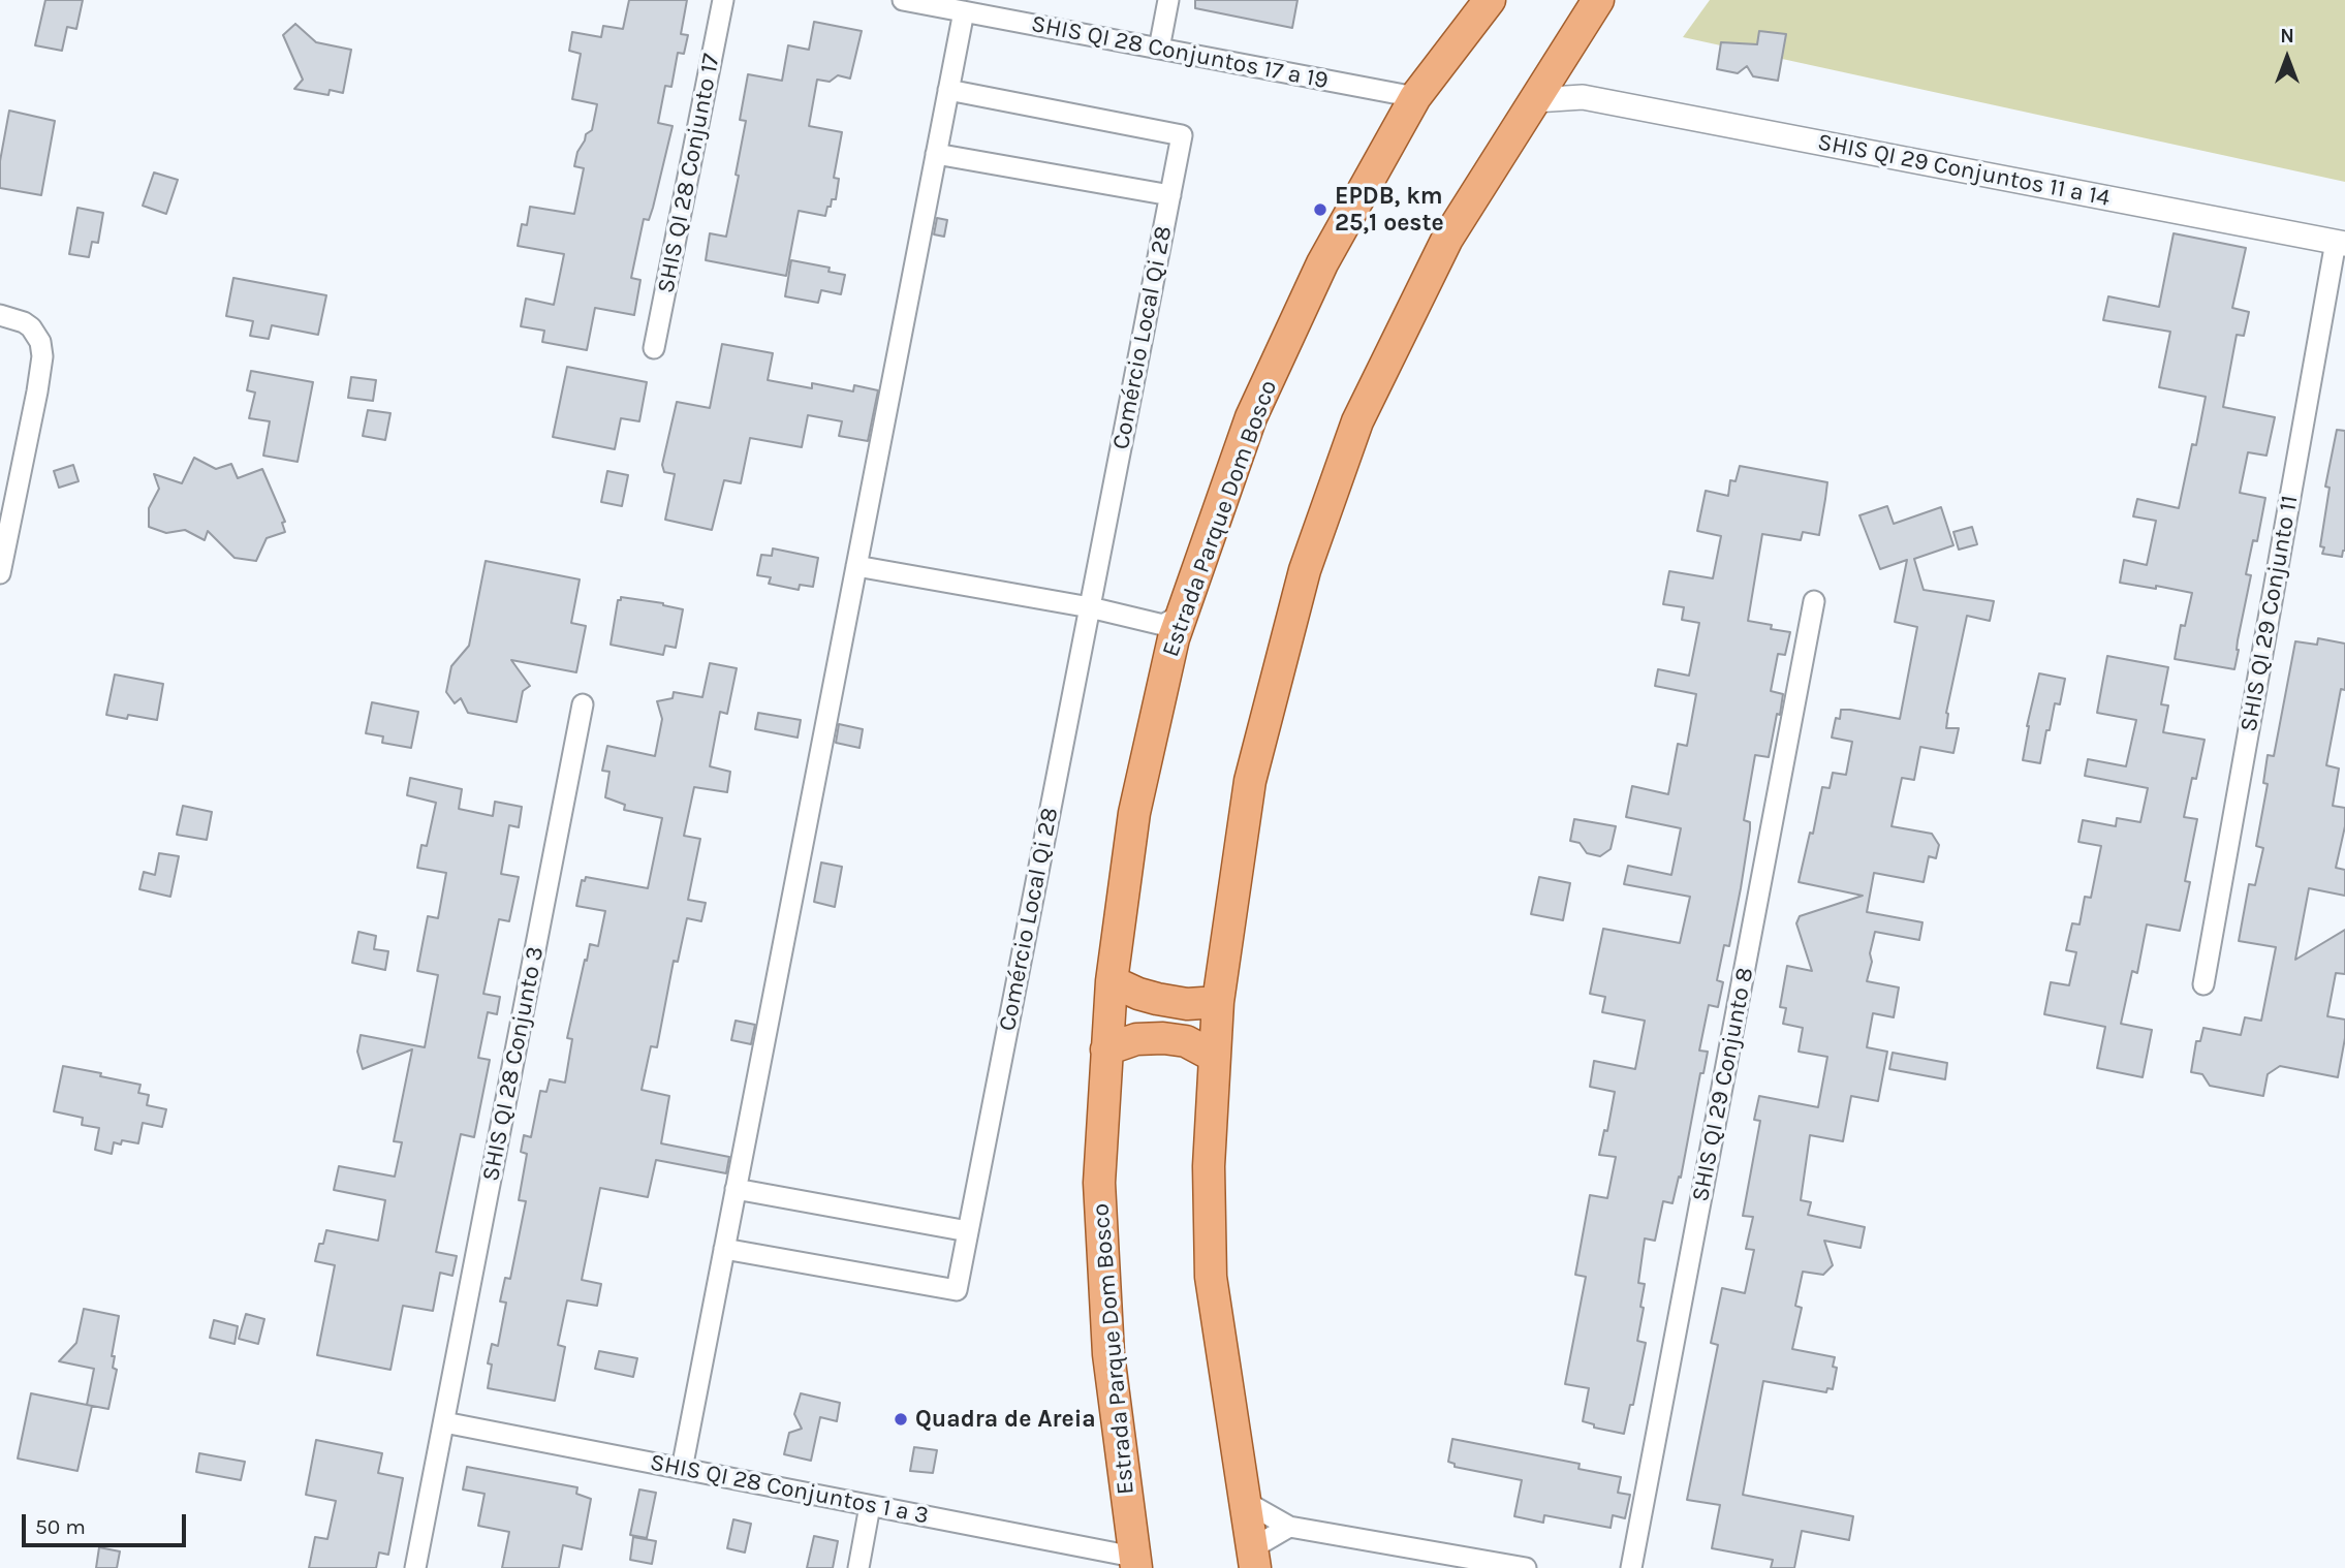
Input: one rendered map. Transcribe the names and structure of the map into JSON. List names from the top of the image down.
{
  "streets": {
    "main road": ["Estrada Parque Dom Bosco"],
    "street": [
      "SHIS QI 28 Conjuntos 17 a 19",
      "SHIS QI 29 Conjuntos 11 a 14",
      "SHIS QI 28 Conjunto 17",
      "Comércio Local Qi 28",
      "SHIS QI 29 Conjunto 11",
      "SHIS QI 28 Conjunto 3",
      "SHIS QI 29 Conjunto 8",
      "SHIS QI 28 Conjuntos 1 a 3"
    ]
  },
  "crossings": [
    ["SHIS QI 28 Conjuntos 17 a 19", "Estrada Parque Dom Bosco"],
    ["SHIS QI 29 Conjuntos 11 a 14", "SHIS QI 29 Conjunto 11"],
    ["Estrada Parque Dom Bosco", "SHIS QI 28 Conjuntos 1 a 3"],
    ["SHIS QI 28 Conjunto 3", "SHIS QI 28 Conjuntos 1 a 3"]
  ],
  "places": ["EPDB, km 25,1 oeste", "Quadra de Areia"],
  "scale_bar": "50 m",
  "north": "top"
}
